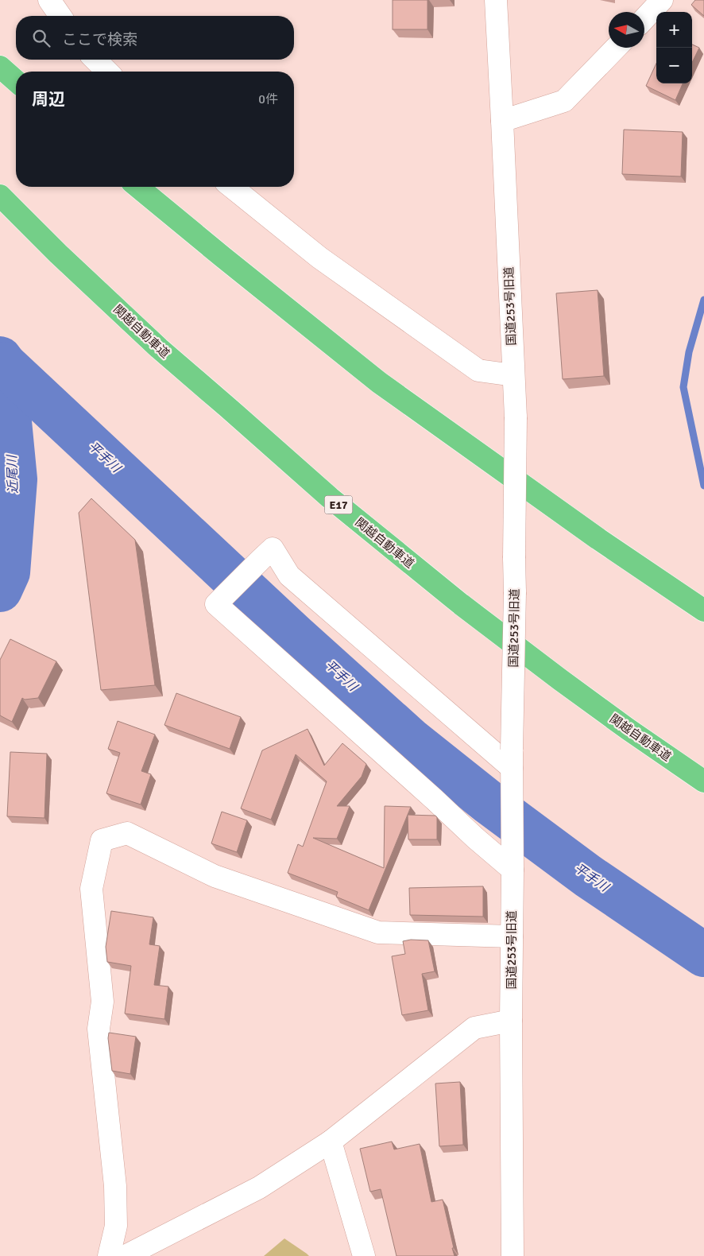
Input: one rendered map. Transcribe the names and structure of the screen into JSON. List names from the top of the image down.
{
  "streets": {
    "highway": ["関越自動車道", "E17"],
    "street": ["国道253号旧道"]
  },
  "water": ["平手川", "近尾川"],
  "north": "left",
  "page": {
    "map_buttons": ["+", "−"],
    "search": "ここで検索",
    "heading": ["周辺", "0件"]
  }
}
